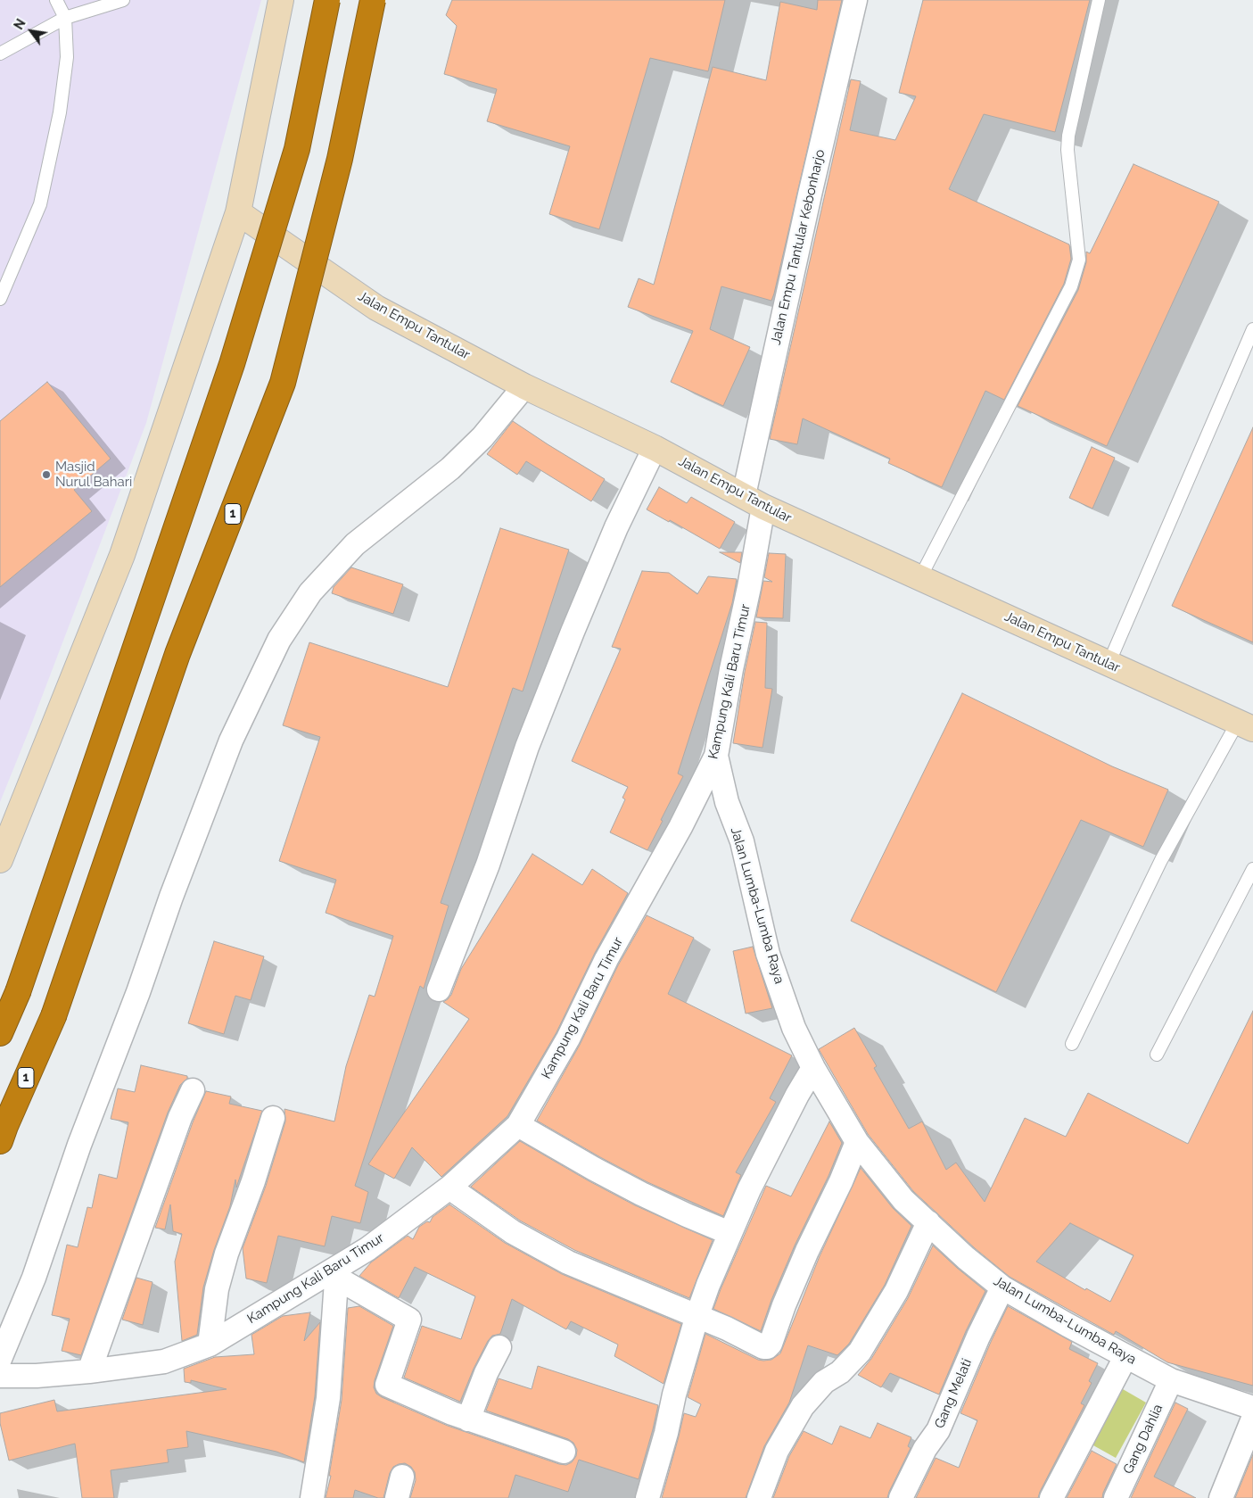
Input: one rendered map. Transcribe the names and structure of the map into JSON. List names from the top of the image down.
{
  "streets": {
    "highway": ["1"],
    "street": [
      "Jalan Empu Tantular Kebonharjo",
      "Jalan Empu Tantular",
      "Kampung Kali Baru Timur",
      "Jalan Lumba-Lumba Raya",
      "Gang Melati",
      "Gang Dahlia"
    ]
  },
  "crossings": [
    ["Jalan Empu Tantular Kebonharjo", "Jalan Empu Tantular"],
    ["Jalan Empu Tantular Kebonharjo", "Kampung Kali Baru Timur"],
    ["Jalan Empu Tantular", "Kampung Kali Baru Timur"],
    ["Kampung Kali Baru Timur", "Jalan Lumba-Lumba Raya"],
    ["Jalan Lumba-Lumba Raya", "Gang Melati"],
    ["Jalan Lumba-Lumba Raya", "Gang Dahlia"]
  ],
  "places": ["Masjid Nurul Bahari"],
  "north": "top left"
}
